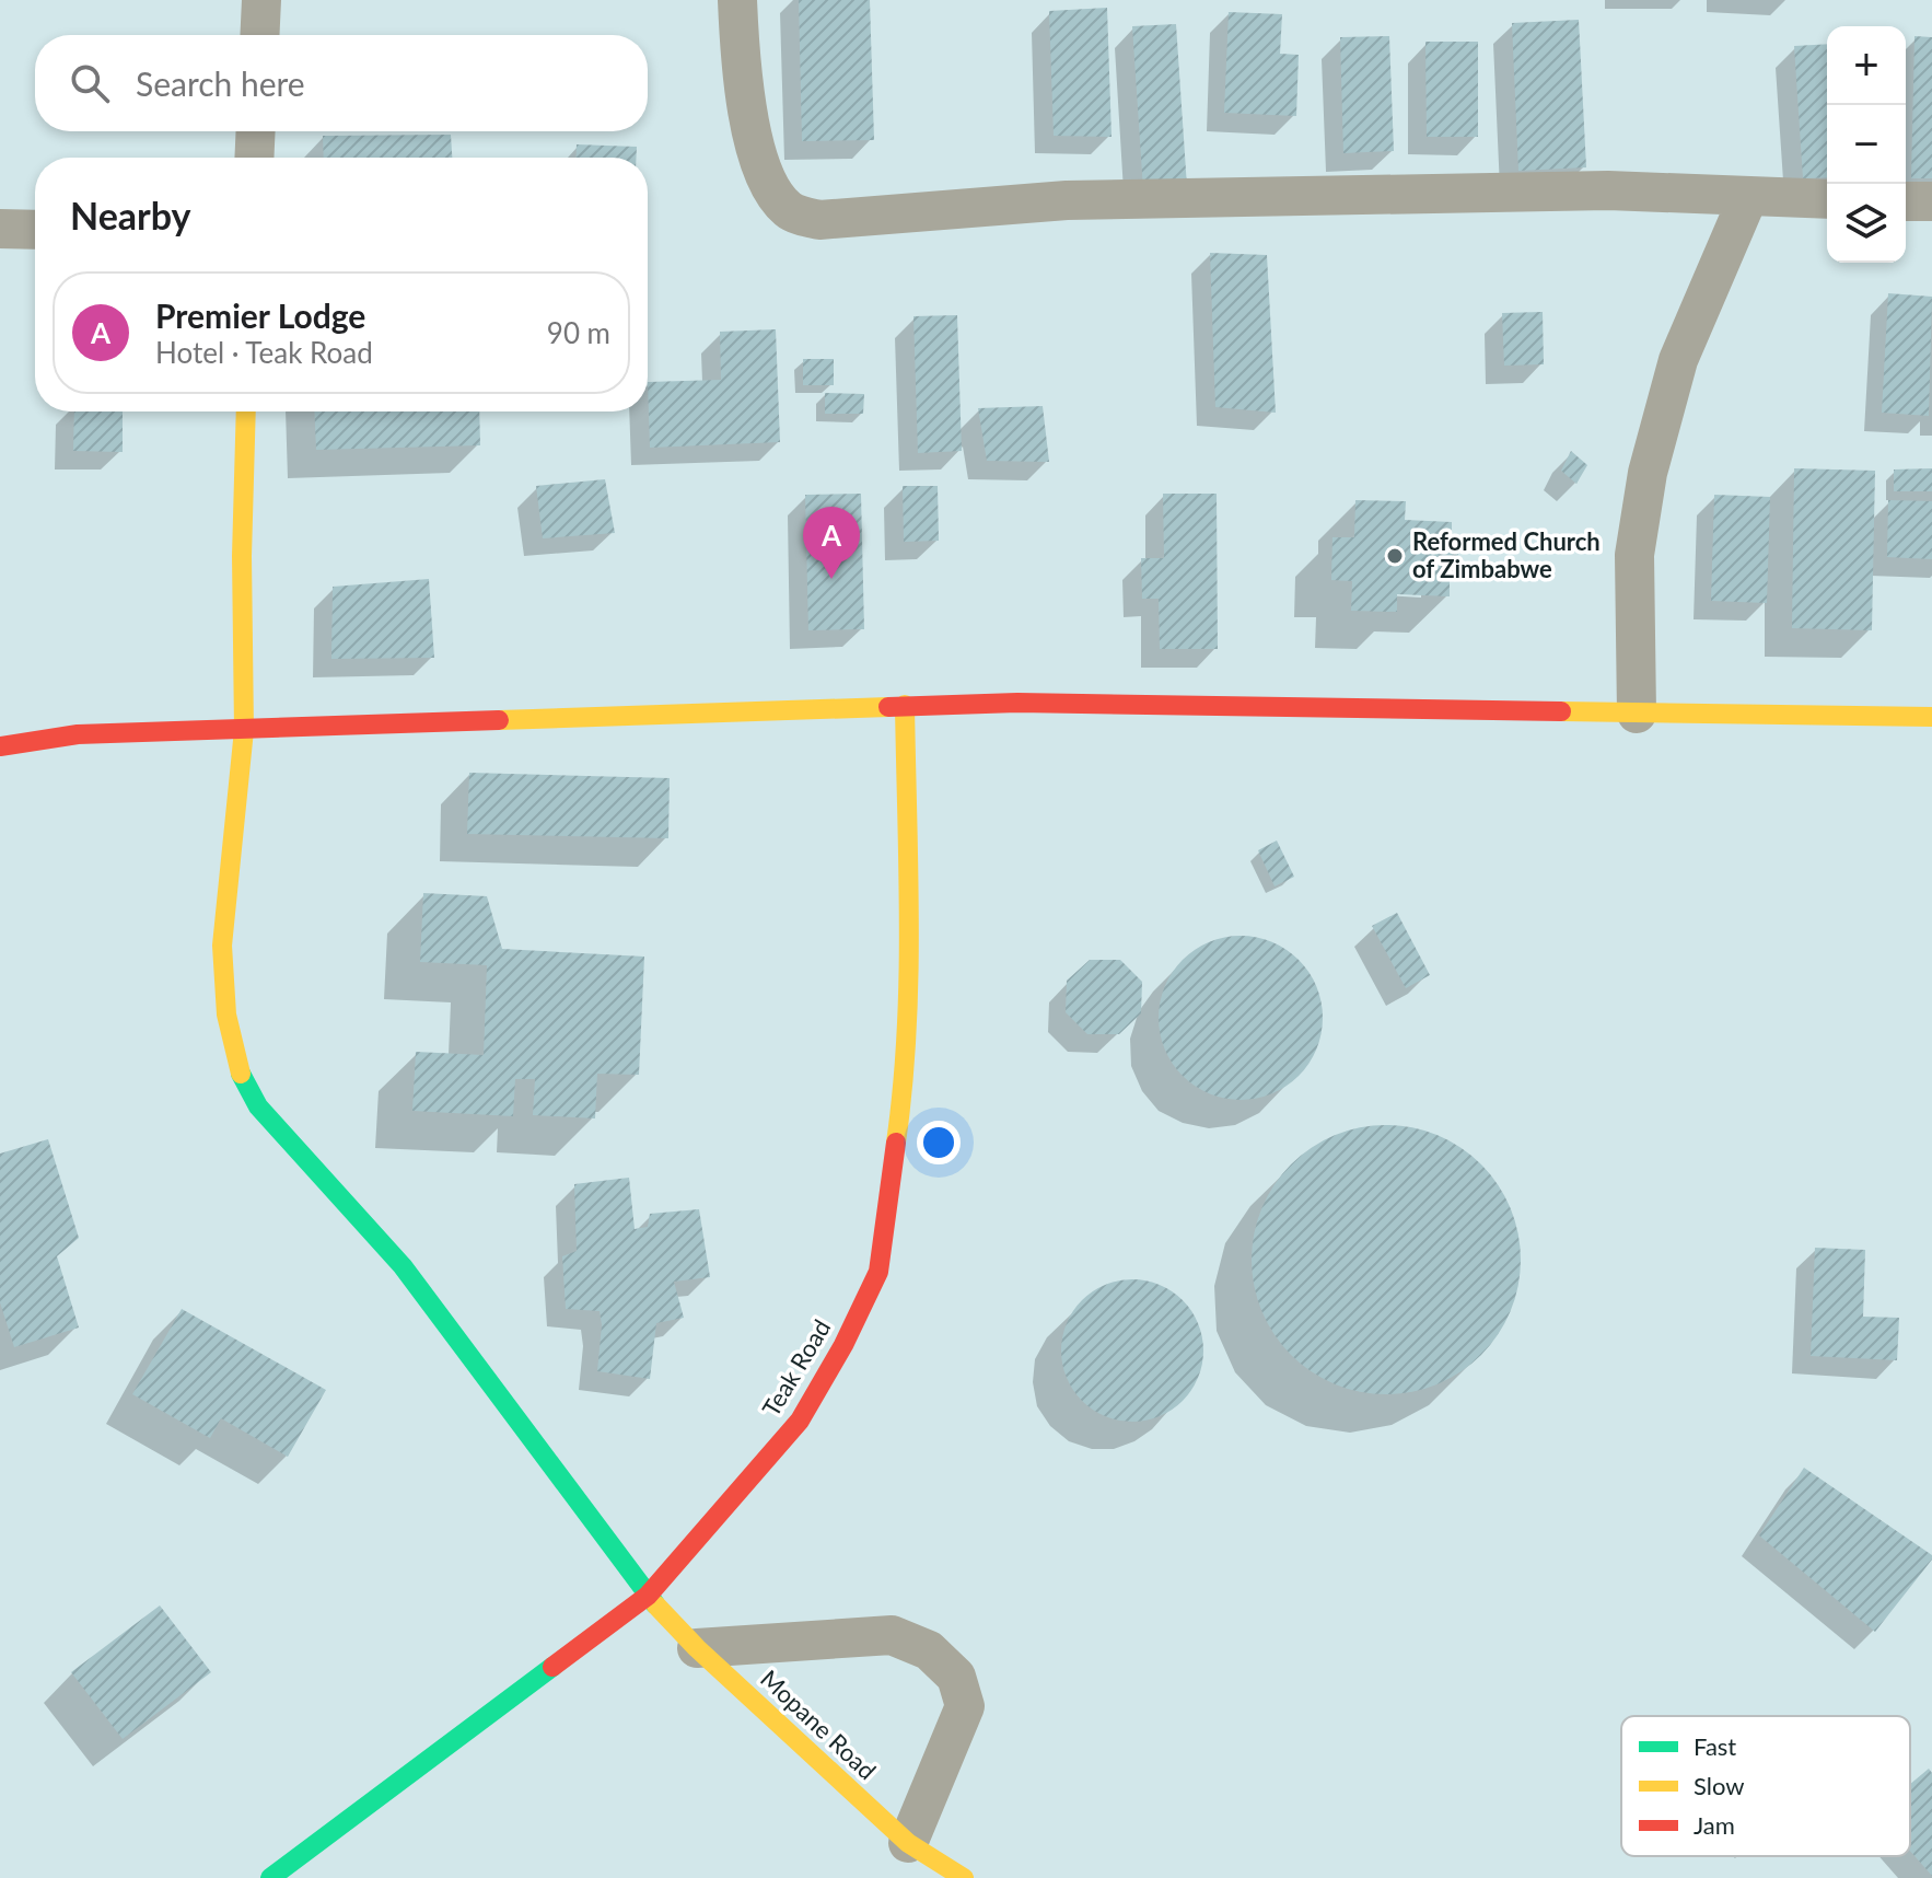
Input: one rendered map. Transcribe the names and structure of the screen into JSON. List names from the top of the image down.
{
  "streets": {
    "street": ["Teak Road", "Mopane Road"]
  },
  "crossings": [
    ["Teak Road", "Mopane Road"]
  ],
  "places": ["Reformed Church of Zimbabwe"],
  "legend": ["Fast", "Slow", "Jam"],
  "page": {
    "map_buttons": ["+", "−"],
    "search": "Search here",
    "heading": "Nearby",
    "list": [
      {
        "mark": "A",
        "name": "Premier Lodge",
        "note": "Hotel · Teak Road",
        "value": "90 m"
      }
    ],
    "pins": "A"
  }
}
